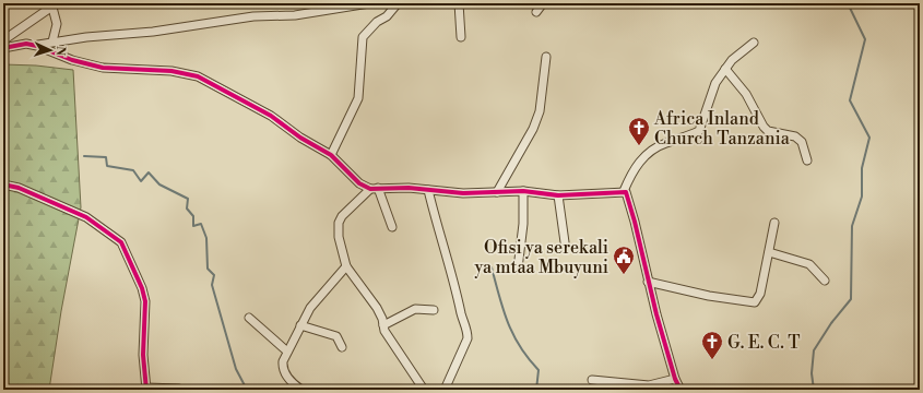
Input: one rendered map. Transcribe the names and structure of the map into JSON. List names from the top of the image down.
{
  "places": {
    "church": ["Africa Inland Church Tanzania", "G. E. C. T"],
    "public building": ["Ofisi ya serekali ya mtaa Mbuyuni"]
  },
  "north": "right"
}
